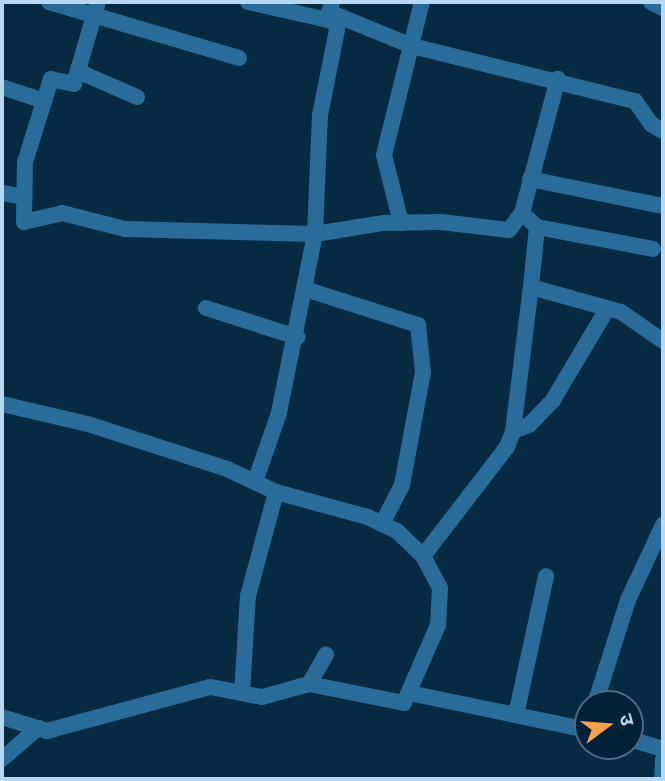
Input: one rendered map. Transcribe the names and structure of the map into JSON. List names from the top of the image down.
{
  "north": "right"
}
